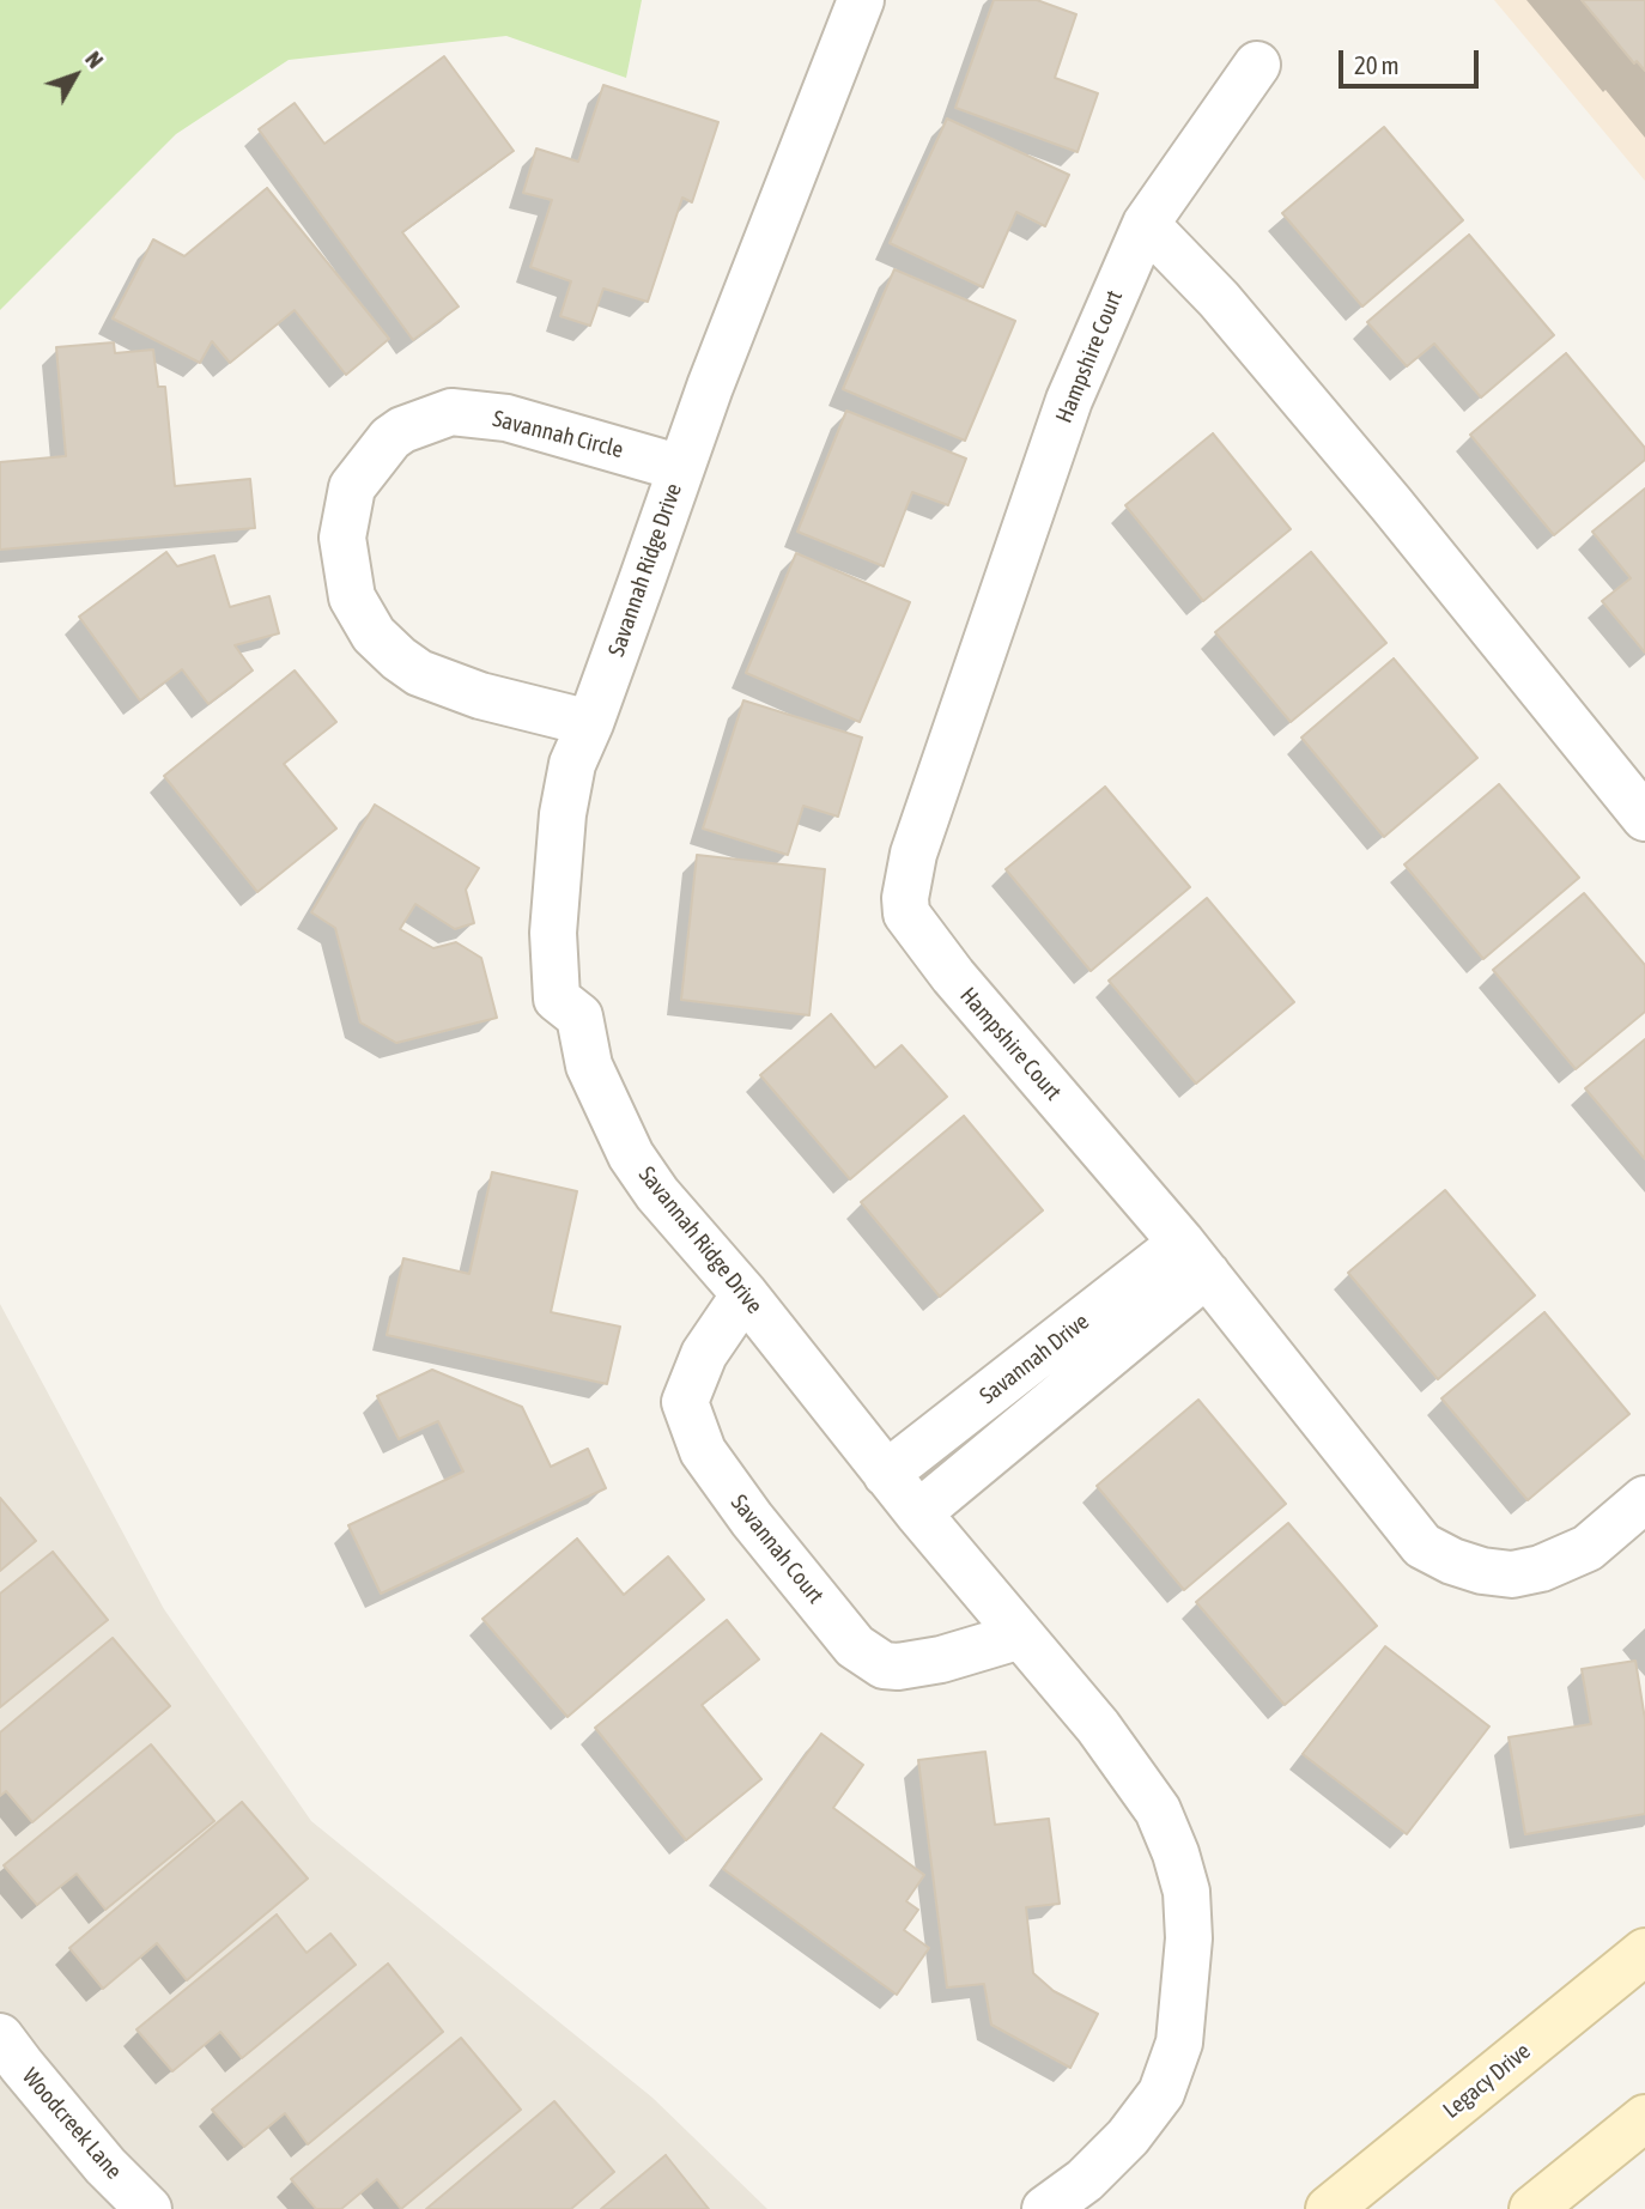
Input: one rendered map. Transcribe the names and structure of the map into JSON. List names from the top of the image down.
{
  "streets": {
    "main road": ["Legacy Drive"],
    "street": [
      "Hampshire Court",
      "Savannah Circle",
      "Savannah Ridge Drive",
      "Savannah Drive",
      "Savannah Court",
      "Woodcreek Lane"
    ]
  },
  "crossings": [
    ["Hampshire Court", "Savannah Drive"],
    ["Savannah Circle", "Savannah Ridge Drive"],
    ["Savannah Ridge Drive", "Savannah Drive"],
    ["Savannah Ridge Drive", "Savannah Court"]
  ],
  "scale_bar": "20 m",
  "north": "top right"
}
